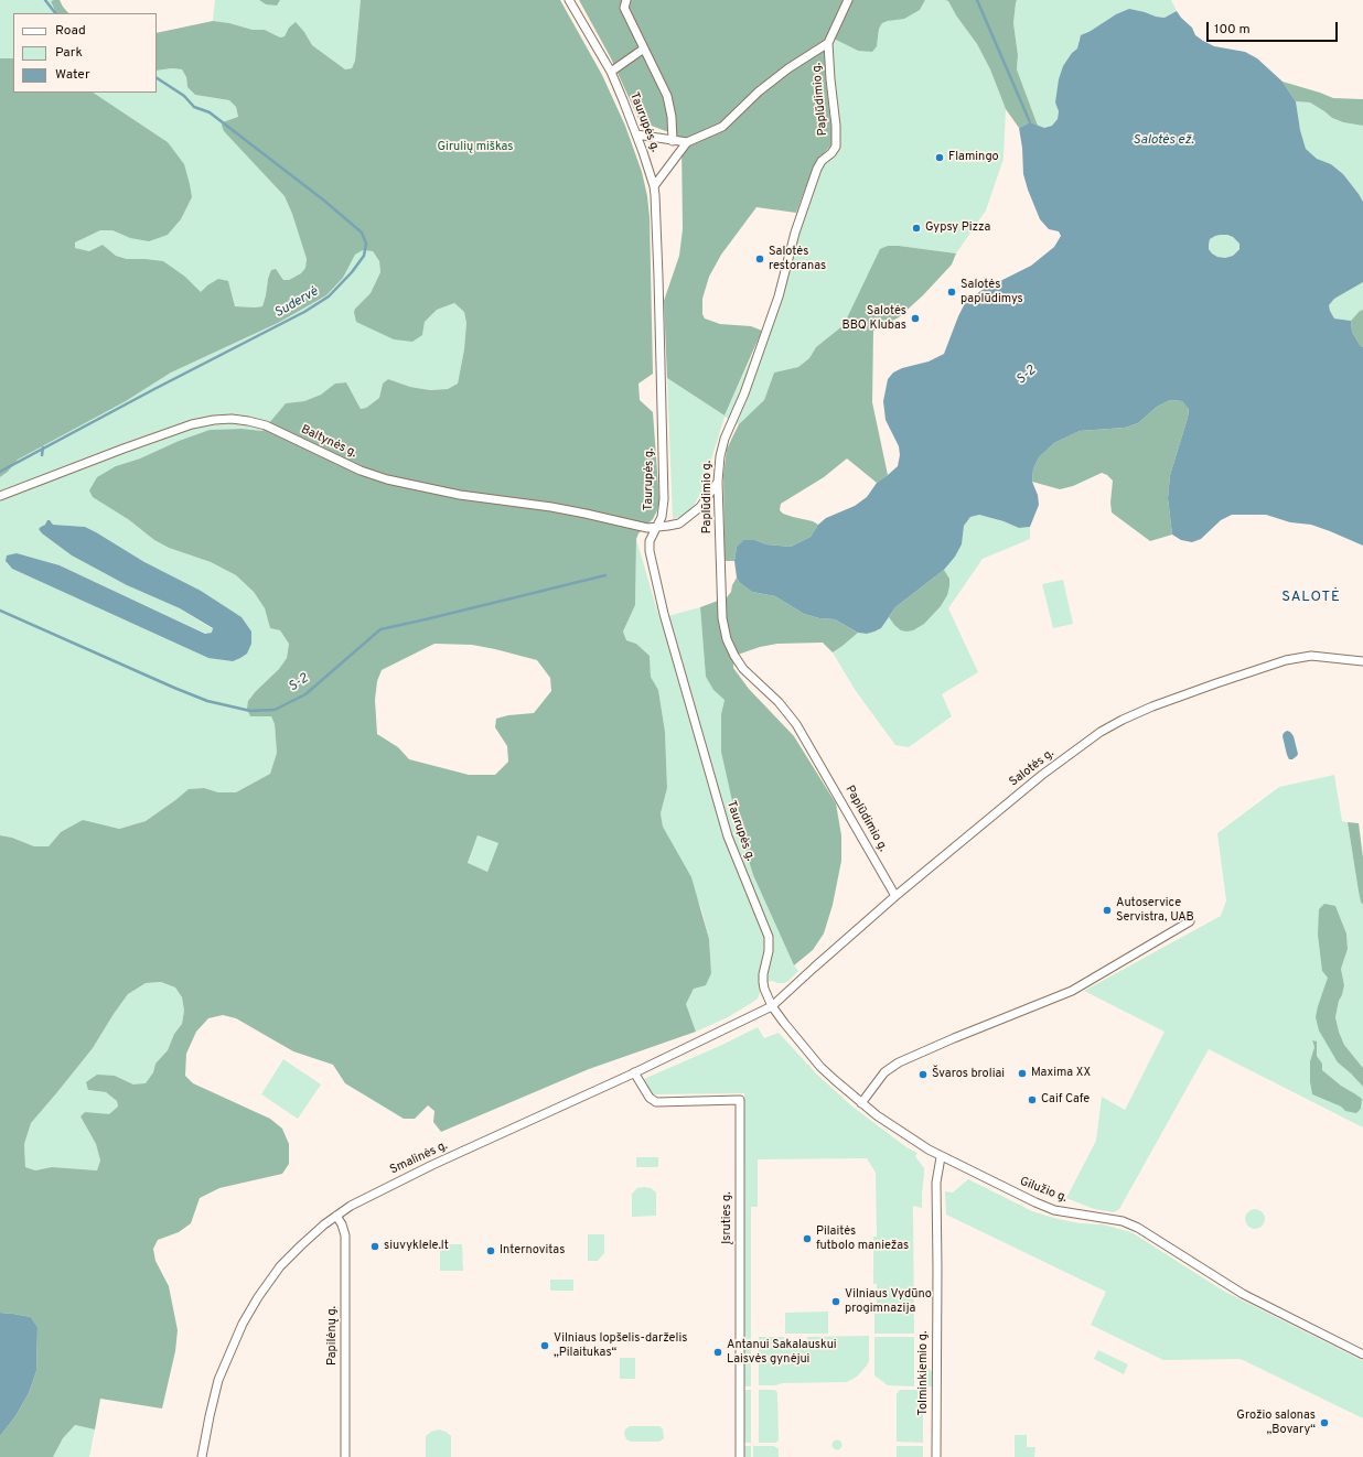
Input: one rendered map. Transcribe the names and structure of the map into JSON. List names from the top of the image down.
{
  "streets": {
    "street": [
      "Paplūdimio g.",
      "Taurupės g.",
      "Baltynės g.",
      "Salotės g.",
      "Smalinės g.",
      "Gilužio g.",
      "Įsruties g.",
      "Papilėnų g.",
      "Tolminkiemio g."
    ]
  },
  "crossings": [
    ["Paplūdimio g.", "Baltynės g."],
    ["Paplūdimio g.", "Salotės g."],
    ["Taurupės g.", "Baltynės g."],
    ["Taurupės g.", "Salotės g."],
    ["Taurupės g.", "Smalinės g."],
    ["Taurupės g.", "Gilužio g."],
    ["Salotės g.", "Smalinės g."],
    ["Salotės g.", "Gilužio g."],
    ["Smalinės g.", "Gilužio g."],
    ["Smalinės g.", "Įsruties g."],
    ["Smalinės g.", "Papilėnų g."],
    ["Gilužio g.", "Tolminkiemio g."]
  ],
  "districts": ["SALOTĖ"],
  "water": ["Salotės ež.", "Sudervė", "S-2"],
  "parks": ["Girulių miškas"],
  "places": [
    "Flamingo",
    "Gypsy Pizza",
    "Salotės restoranas",
    "Salotės paplūdimys",
    "Salotės BBQ Klubas",
    "Autoservice Servistra, UAB",
    "Maxima XX",
    "Švaros broliai",
    "Caif Cafe",
    "Pilaitės futbolo maniežas",
    "siuvyklele.lt",
    "Internovitas",
    "Vilniaus Vydūno progimnazija",
    "Vilniaus lopšelis-darželis „Pilaitukas“",
    "Antanui Sakalauskui Laisvės gynėjui",
    "Grožio salonas „Bovary“"
  ],
  "legend": ["Road", "Park", "Water"],
  "scale_bar": "100 m"
}
